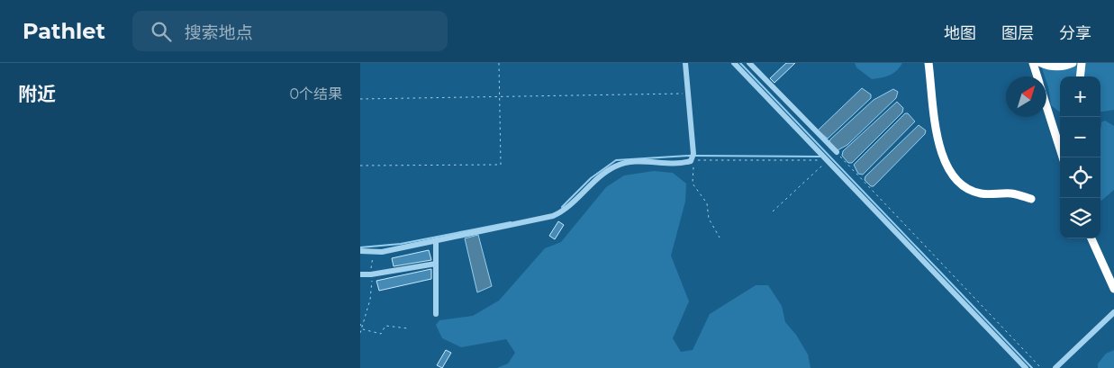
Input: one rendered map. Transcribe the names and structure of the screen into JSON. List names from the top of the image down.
{
  "north": "top right",
  "page": {
    "header": "Pathlet",
    "search": "搜索地点",
    "nav": ["地图", "图层", "分享"],
    "heading": ["附近", "0个结果"],
    "map_buttons": ["+", "−"]
  }
}
